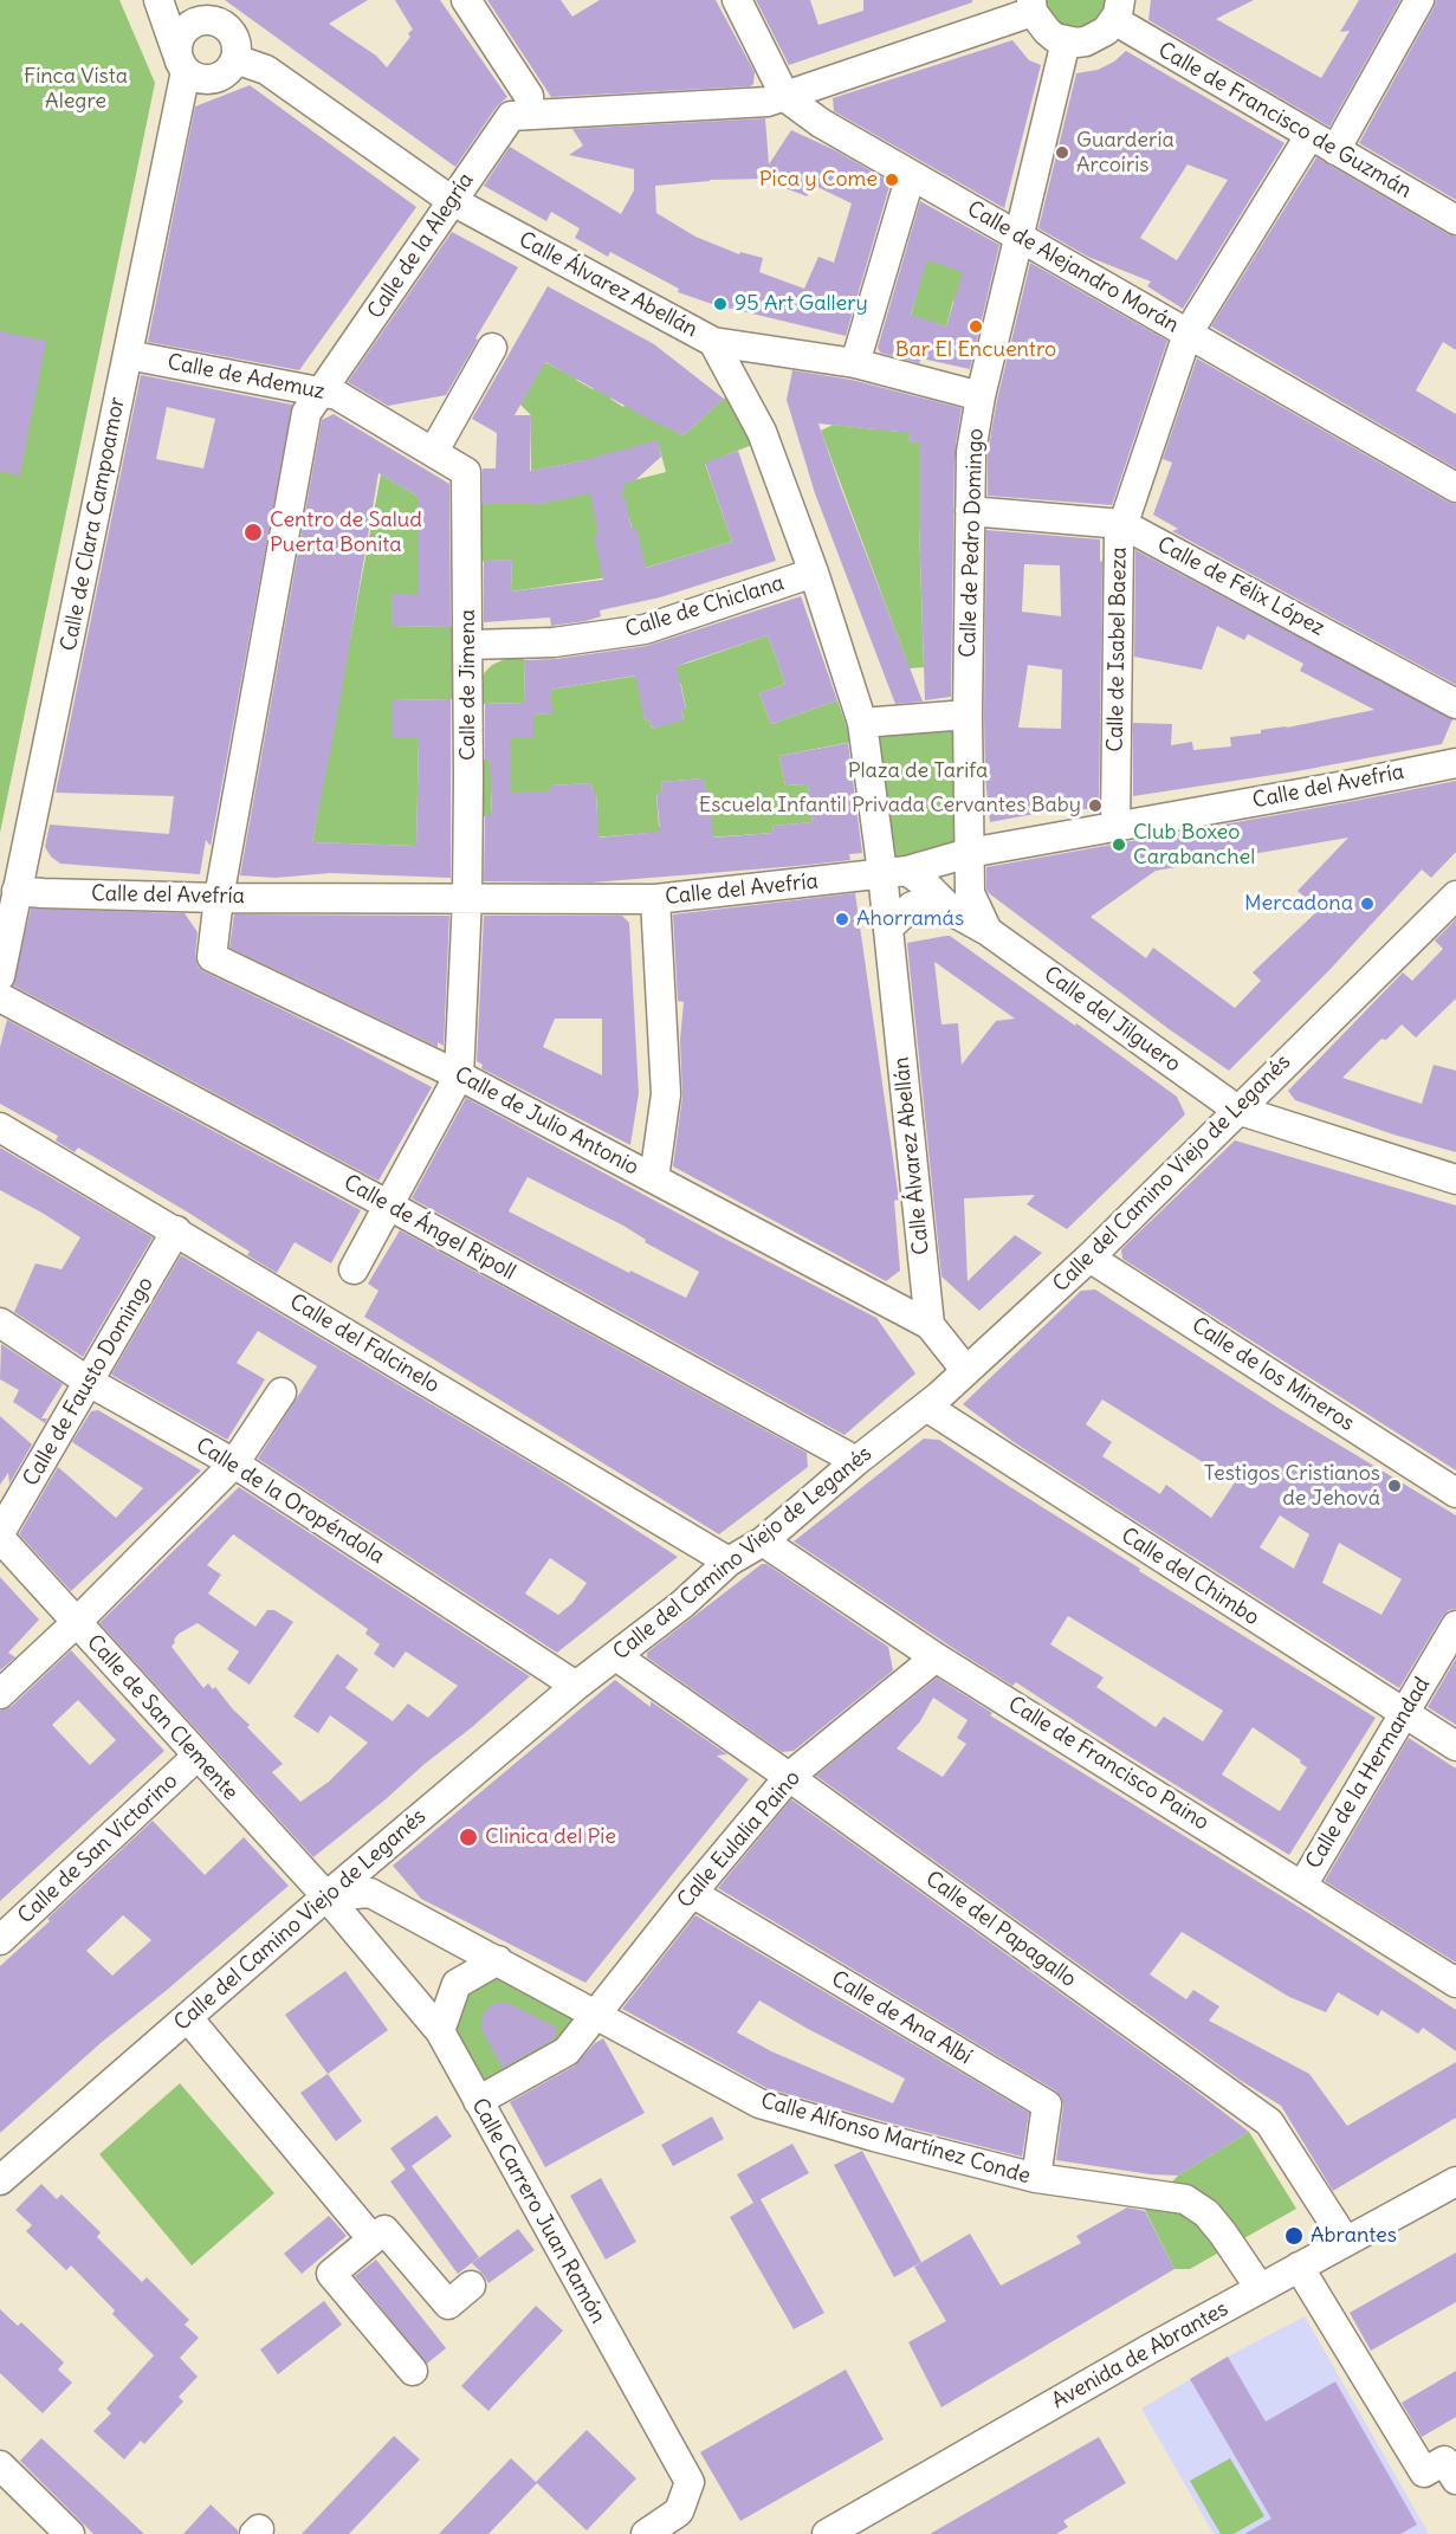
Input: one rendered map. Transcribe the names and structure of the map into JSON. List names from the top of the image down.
{
  "streets": {
    "street": [
      "Calle de Francisco de Guzmán",
      "Calle de la Alegría",
      "Calle de Alejandro Morán",
      "Calle Álvarez Abellán",
      "Calle de Ademuz",
      "Calle de Clara Campoamor",
      "Calle de Pedro Domingo",
      "Calle de Félix López",
      "Calle de Chiclana",
      "Calle de Isabel Baeza",
      "Calle de Jimena",
      "Calle del Avefría",
      "Calle del Jilguero",
      "Calle de Julio Antonio",
      "Calle del Camino Viejo de Leganés",
      "Calle de Ángel Ripoll",
      "Calle del Falcinelo",
      "Calle de los Mineros",
      "Calle de Fausto Domingo",
      "Calle de la Oropéndola",
      "Calle del Chimbo",
      "Calle de San Clemente",
      "Calle de Francisco Paino",
      "Calle de la Hermandad",
      "Calle Eulalia Paino",
      "Calle de San Victorino",
      "Calle del Papagallo",
      "Calle de Ana Albí",
      "Calle Alfonso Martínez Conde",
      "Calle Carrero Juan Ramón",
      "Avenida de Abrantes"
    ]
  },
  "crossings": [
    ["Calle de Francisco de Guzmán", "Calle de Isabel Baeza"],
    ["Calle de la Alegría", "Calle de Alejandro Morán"],
    ["Calle de la Alegría", "Calle Álvarez Abellán"],
    ["Calle de la Alegría", "Calle de Ademuz"],
    ["Calle de la Alegría", "Calle del Avefría"],
    ["Calle de la Alegría", "Calle de Julio Antonio"],
    ["Calle de Alejandro Morán", "Calle de Pedro Domingo"],
    ["Calle de Alejandro Morán", "Calle de Isabel Baeza"],
    ["Calle Álvarez Abellán", "Calle de Clara Campoamor"],
    ["Calle Álvarez Abellán", "Calle de Chiclana"],
    ["Calle Álvarez Abellán", "Calle del Avefría"],
    ["Calle Álvarez Abellán", "Calle del Jilguero"],
    ["Calle Álvarez Abellán", "Calle de Julio Antonio"],
    ["Calle de Ademuz", "Calle de Clara Campoamor"],
    ["Calle de Ademuz", "Calle de Jimena"],
    ["Calle de Clara Campoamor", "Calle del Avefría"],
    ["Calle de Pedro Domingo", "Calle de Félix López"],
    ["Calle de Félix López", "Calle de Isabel Baeza"],
    ["Calle de Chiclana", "Calle de Jimena"],
    ["Calle de Isabel Baeza", "Calle del Avefría"],
    ["Calle de Jimena", "Calle del Avefría"],
    ["Calle de Jimena", "Calle de Julio Antonio"],
    ["Calle del Avefría", "Calle del Jilguero"],
    ["Calle del Avefría", "Calle de Julio Antonio"],
    ["Calle del Jilguero", "Calle del Camino Viejo de Leganés"],
    ["Calle del Camino Viejo de Leganés", "Calle de Ángel Ripoll"],
    ["Calle del Camino Viejo de Leganés", "Calle del Falcinelo"],
    ["Calle del Camino Viejo de Leganés", "Calle de los Mineros"],
    ["Calle del Camino Viejo de Leganés", "Calle de la Oropéndola"],
    ["Calle del Camino Viejo de Leganés", "Calle del Chimbo"],
    ["Calle del Camino Viejo de Leganés", "Calle de San Clemente"],
    ["Calle del Camino Viejo de Leganés", "Calle de Francisco Paino"],
    ["Calle del Camino Viejo de Leganés", "Calle del Papagallo"],
    ["Calle del Camino Viejo de Leganés", "Calle Alfonso Martínez Conde"],
    ["Calle del Camino Viejo de Leganés", "Calle Carrero Juan Ramón"],
    ["Calle del Falcinelo", "Calle de Fausto Domingo"],
    ["Calle de Fausto Domingo", "Calle de la Oropéndola"],
    ["Calle de Fausto Domingo", "Calle de San Clemente"],
    ["Calle del Chimbo", "Calle de la Hermandad"],
    ["Calle de San Clemente", "Calle de San Victorino"],
    ["Calle de San Clemente", "Calle Alfonso Martínez Conde"],
    ["Calle de San Clemente", "Calle Carrero Juan Ramón"],
    ["Calle de Francisco Paino", "Calle de la Hermandad"],
    ["Calle de Francisco Paino", "Calle Eulalia Paino"],
    ["Calle Eulalia Paino", "Calle del Papagallo"],
    ["Calle Eulalia Paino", "Calle de Ana Albí"],
    ["Calle Eulalia Paino", "Calle Alfonso Martínez Conde"],
    ["Calle Eulalia Paino", "Calle Carrero Juan Ramón"],
    ["Calle del Papagallo", "Avenida de Abrantes"],
    ["Calle de Ana Albí", "Calle Alfonso Martínez Conde"],
    ["Calle Alfonso Martínez Conde", "Calle Carrero Juan Ramón"],
    ["Calle Alfonso Martínez Conde", "Avenida de Abrantes"]
  ],
  "parks": ["Finca Vista Alegre", "Plaza de Tarifa"],
  "places": [
    "Guardería Arcoíris",
    "Pica y Come",
    "95 Art Gallery",
    "Bar El Encuentro",
    "Centro de Salud Puerta Bonita",
    "Escuela Infantil Privada Cervantes Baby",
    "Club Boxeo Carabanchel",
    "Mercadona",
    "Ahorramás",
    "Testigos Cristianos de Jehová",
    "Clinica del Pie",
    "Abrantes"
  ]
}
